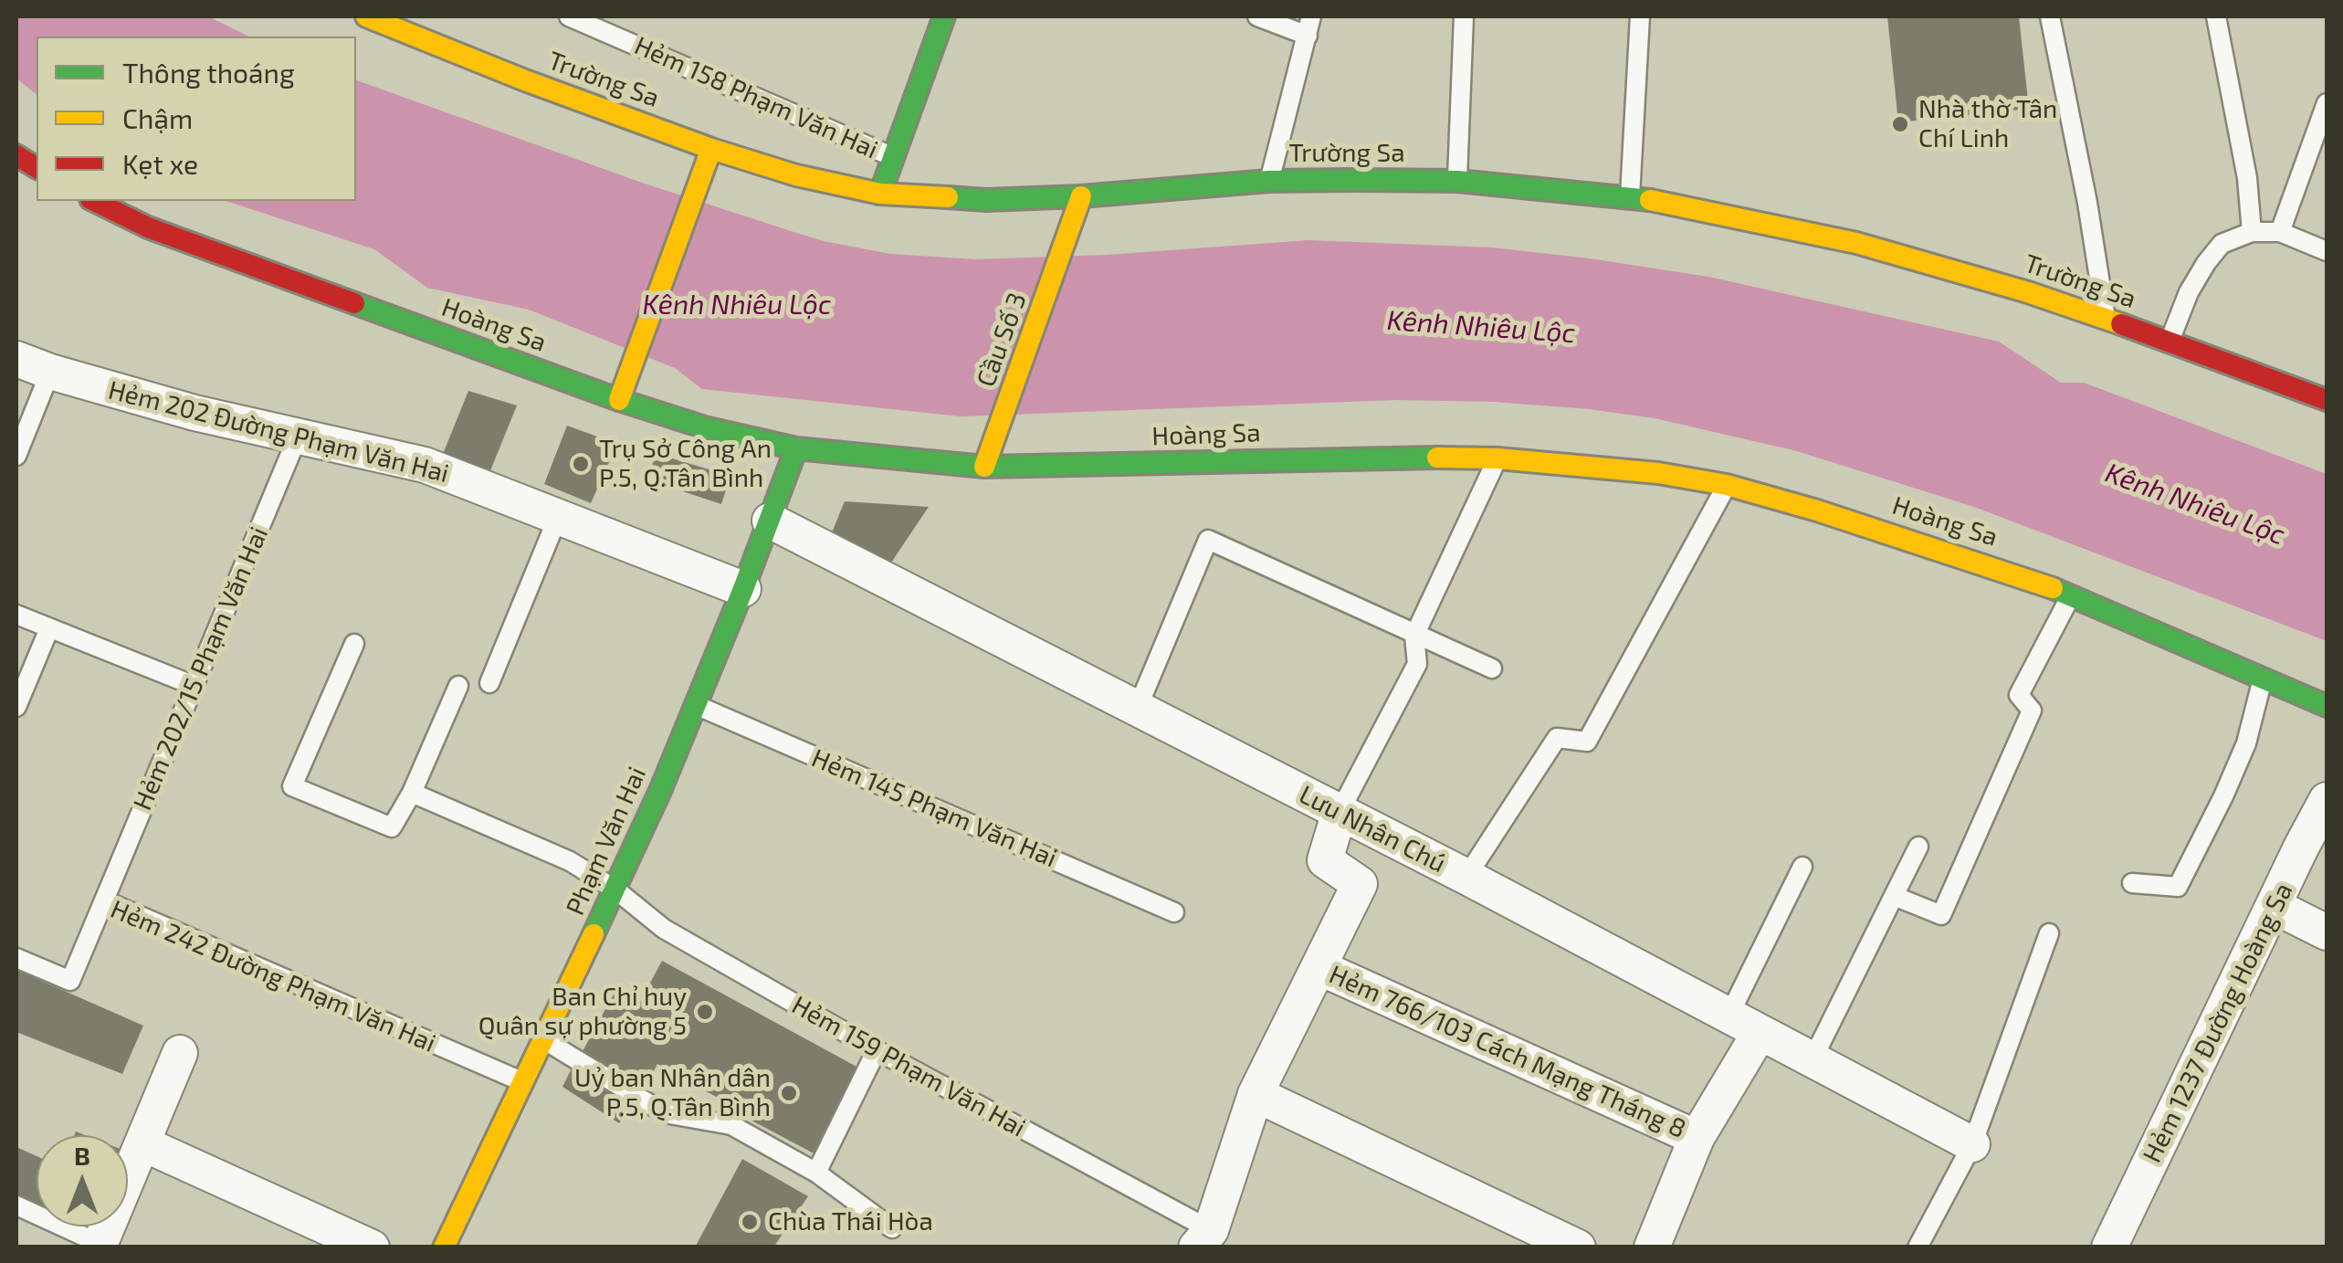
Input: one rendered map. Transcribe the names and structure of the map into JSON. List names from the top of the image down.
{
  "streets": {
    "street": [
      "Trường Sa",
      "Hoàng Sa",
      "Cầu Số 3",
      "Hẻm 202 Đường Phạm Văn Hai",
      "Lưu Nhân Chú",
      "Phạm Văn Hai",
      "Hẻm 1237 Đường Hoàng Sa",
      "Hẻm 766/103 Cách Mạng Tháng 8",
      "Hẻm 159 Phạm Văn Hai"
    ],
    "lane": [
      "Hẻm 158 Phạm Văn Hai",
      "Hẻm 202/15 Phạm Văn Hai",
      "Hẻm 145 Phạm Văn Hai",
      "Hẻm 242 Đường Phạm Văn Hai"
    ]
  },
  "crossings": [
    ["Trường Sa", "Cầu Số 3"],
    ["Hoàng Sa", "Cầu Số 3"],
    ["Hoàng Sa", "Phạm Văn Hai"],
    ["Hẻm 202 Đường Phạm Văn Hai", "Hẻm 202/15 Phạm Văn Hai"],
    ["Hẻm 202 Đường Phạm Văn Hai", "Phạm Văn Hai"],
    ["Hẻm 202/15 Phạm Văn Hai", "Hẻm 242 Đường Phạm Văn Hai"],
    ["Hẻm 145 Phạm Văn Hai", "Phạm Văn Hai"],
    ["Lưu Nhân Chú", "Phạm Văn Hai"],
    ["Lưu Nhân Chú", "Hẻm 159 Phạm Văn Hai"],
    ["Phạm Văn Hai", "Hẻm 242 Đường Phạm Văn Hai"],
    ["Phạm Văn Hai", "Hẻm 159 Phạm Văn Hai"],
    ["Hẻm 766/103 Cách Mạng Tháng 8", "Hẻm 159 Phạm Văn Hai"]
  ],
  "water": ["Kênh Nhiêu Lộc"],
  "places": [
    "Nhà thờ Tân Chí Linh",
    "Trụ Sở Công An P.5, Q.Tân Bình",
    "Ban Chỉ huy Quân sự phường 5",
    "Uỷ ban Nhân dân P.5, Q.Tân Bình",
    "Chùa Thái Hòa"
  ],
  "legend": ["Thông thoáng", "Chậm", "Kẹt xe"],
  "north": "top"
}
